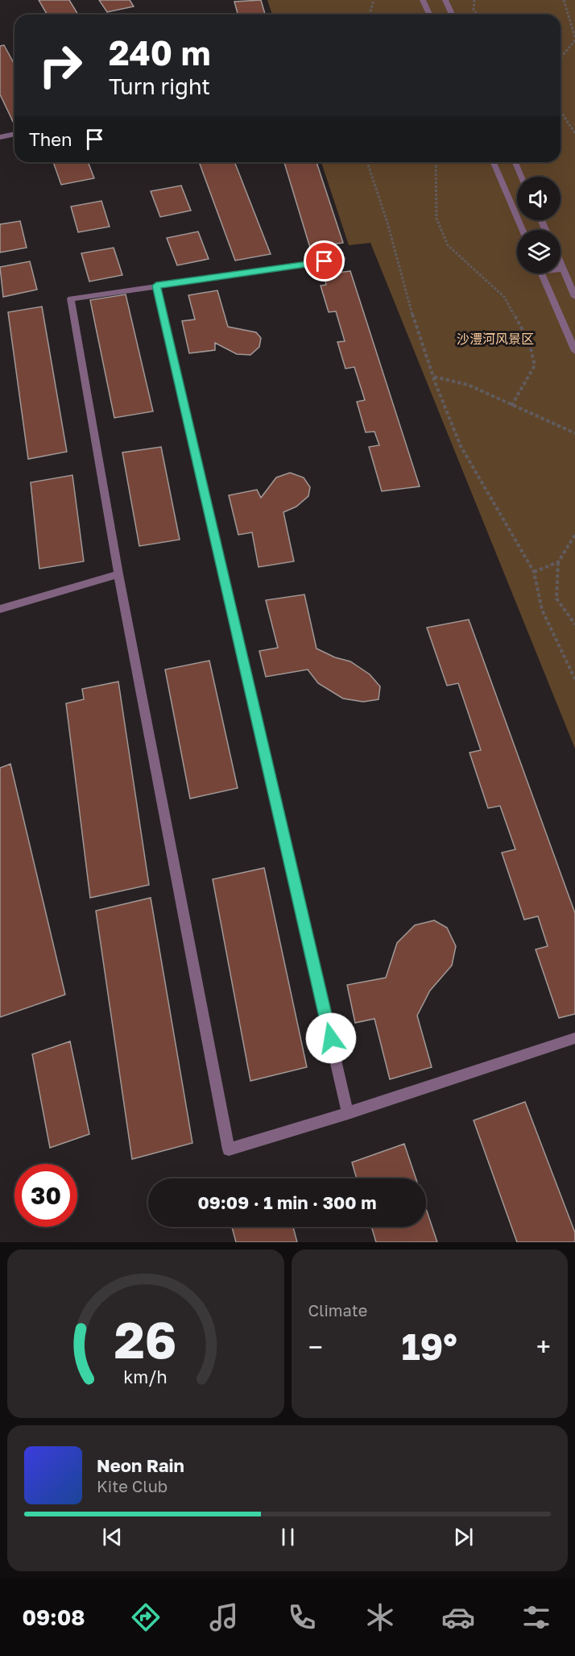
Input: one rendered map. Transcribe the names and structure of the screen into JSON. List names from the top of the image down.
{
  "parks": ["沙澧河风景区"],
  "page": {
    "turn": ["240 m", "Turn right"],
    "then": "Then",
    "limit": "30",
    "trip": "09:09 · 1 min · 300 m",
    "tile": "Climate",
    "heat": ["−", "19°", "+"],
    "song": ["Neon Rain", "Kite Club"],
    "tabs": "09:08",
    "gauge": ["26", "km/h"]
  }
}
